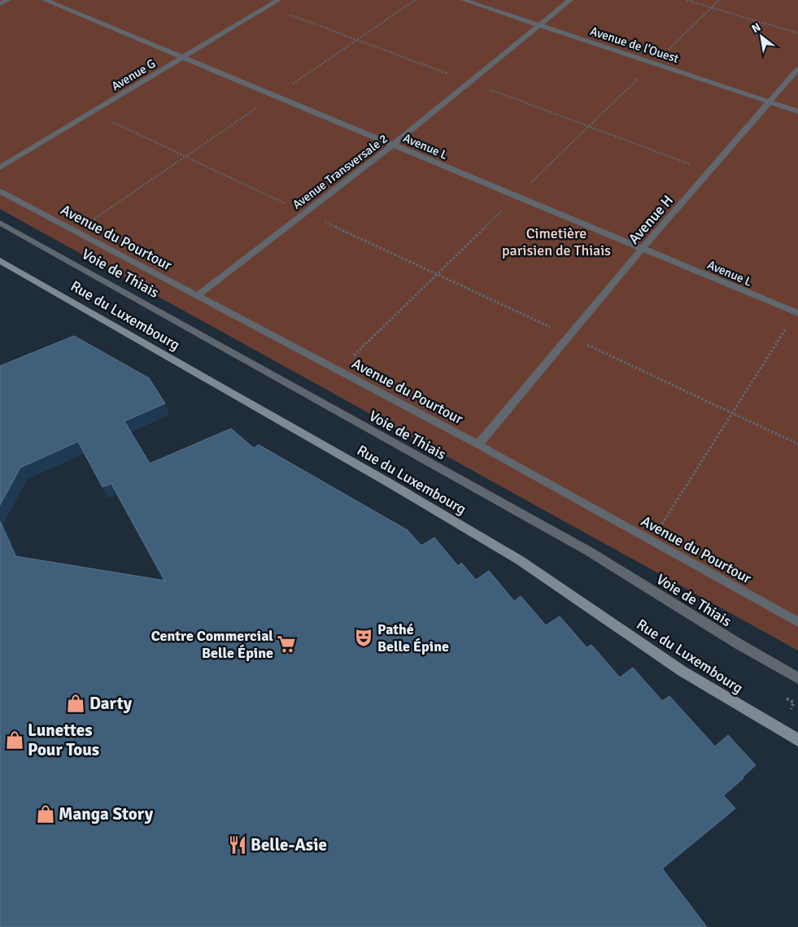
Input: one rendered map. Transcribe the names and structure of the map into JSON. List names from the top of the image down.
{
  "streets": {
    "street": ["Rue du Luxembourg"],
    "lane": [
      "Avenue de l'Ouest",
      "Avenue G",
      "Avenue L",
      "Avenue Transversale 2",
      "Avenue H",
      "Avenue du Pourtour",
      "Voie de Thiais"
    ]
  },
  "crossings": [
    ["Avenue de l'Ouest", "Avenue Transversale 2"],
    ["Avenue de l'Ouest", "Avenue H"],
    ["Avenue G", "Avenue L"],
    ["Avenue L", "Avenue Transversale 2"],
    ["Avenue L", "Avenue H"],
    ["Avenue Transversale 2", "Avenue du Pourtour"],
    ["Avenue H", "Avenue du Pourtour"]
  ],
  "parks": ["Cimetière parisien de Thiais"],
  "places": {
    "theatre": ["Pathé Belle Épine"],
    "supermarket": ["Centre Commercial Belle Épine"],
    "shop": ["Darty", "Lunettes Pour Tous", "Manga Story"],
    "restaurant": ["Belle-Asie"]
  },
  "north": "top left"
}
